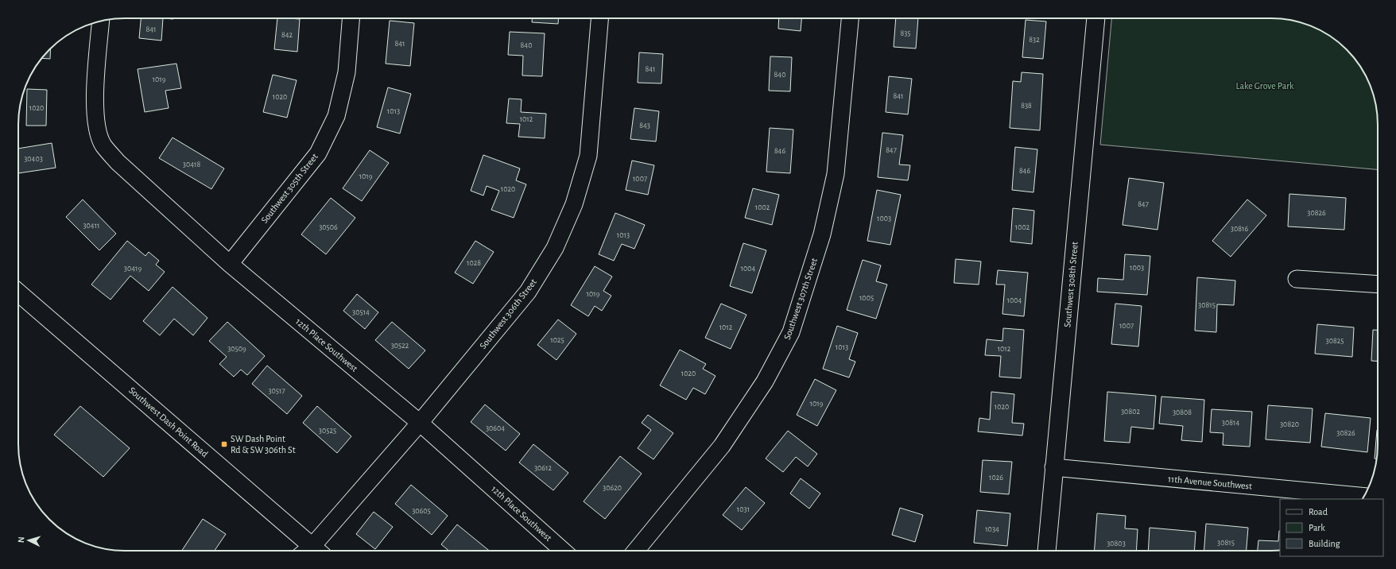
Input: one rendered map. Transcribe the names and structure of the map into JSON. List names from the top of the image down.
{
  "streets": {
    "street": [
      "Southwest 305th Street",
      "Southwest 308th Street",
      "Southwest 307th Street",
      "Southwest 306th Street",
      "12th Place Southwest",
      "Southwest Dash Point Road",
      "11th Avenue Southwest"
    ]
  },
  "crossings": [
    ["Southwest 305th Street", "12th Place Southwest"],
    ["Southwest 308th Street", "11th Avenue Southwest"],
    ["Southwest 306th Street", "12th Place Southwest"]
  ],
  "parks": ["Lake Grove Park"],
  "places": {
    "transit": ["SW Dash Point Rd & SW 306th St"]
  },
  "house_numbers": [
    "841",
    "835",
    "842",
    "832",
    "841",
    "840",
    "841",
    "840",
    "1019",
    "841",
    "1020",
    "838",
    "1020",
    "1013",
    "1012",
    "843",
    "847",
    "846",
    "30403",
    "30418",
    "846",
    "1019",
    "1007",
    "1020",
    "847",
    "1002",
    "30826",
    "1003",
    "30411",
    "30506",
    "1002",
    "30816",
    "1013",
    "1028",
    "1003",
    "30419",
    "1004",
    "1019",
    "1005",
    "1004",
    "30815",
    "30514",
    "1007",
    "1012",
    "1025",
    "30825",
    "30522",
    "1013",
    "30509",
    "1012",
    "1020",
    "30517",
    "1019",
    "1020",
    "30802",
    "30808",
    "30814",
    "30820",
    "30604",
    "30525",
    "30826",
    "30612",
    "1026",
    "30620",
    "1031",
    "30605",
    "1034",
    "30815",
    "30803"
  ],
  "legend": ["Road", "Park", "Building"],
  "north": "left"
}
